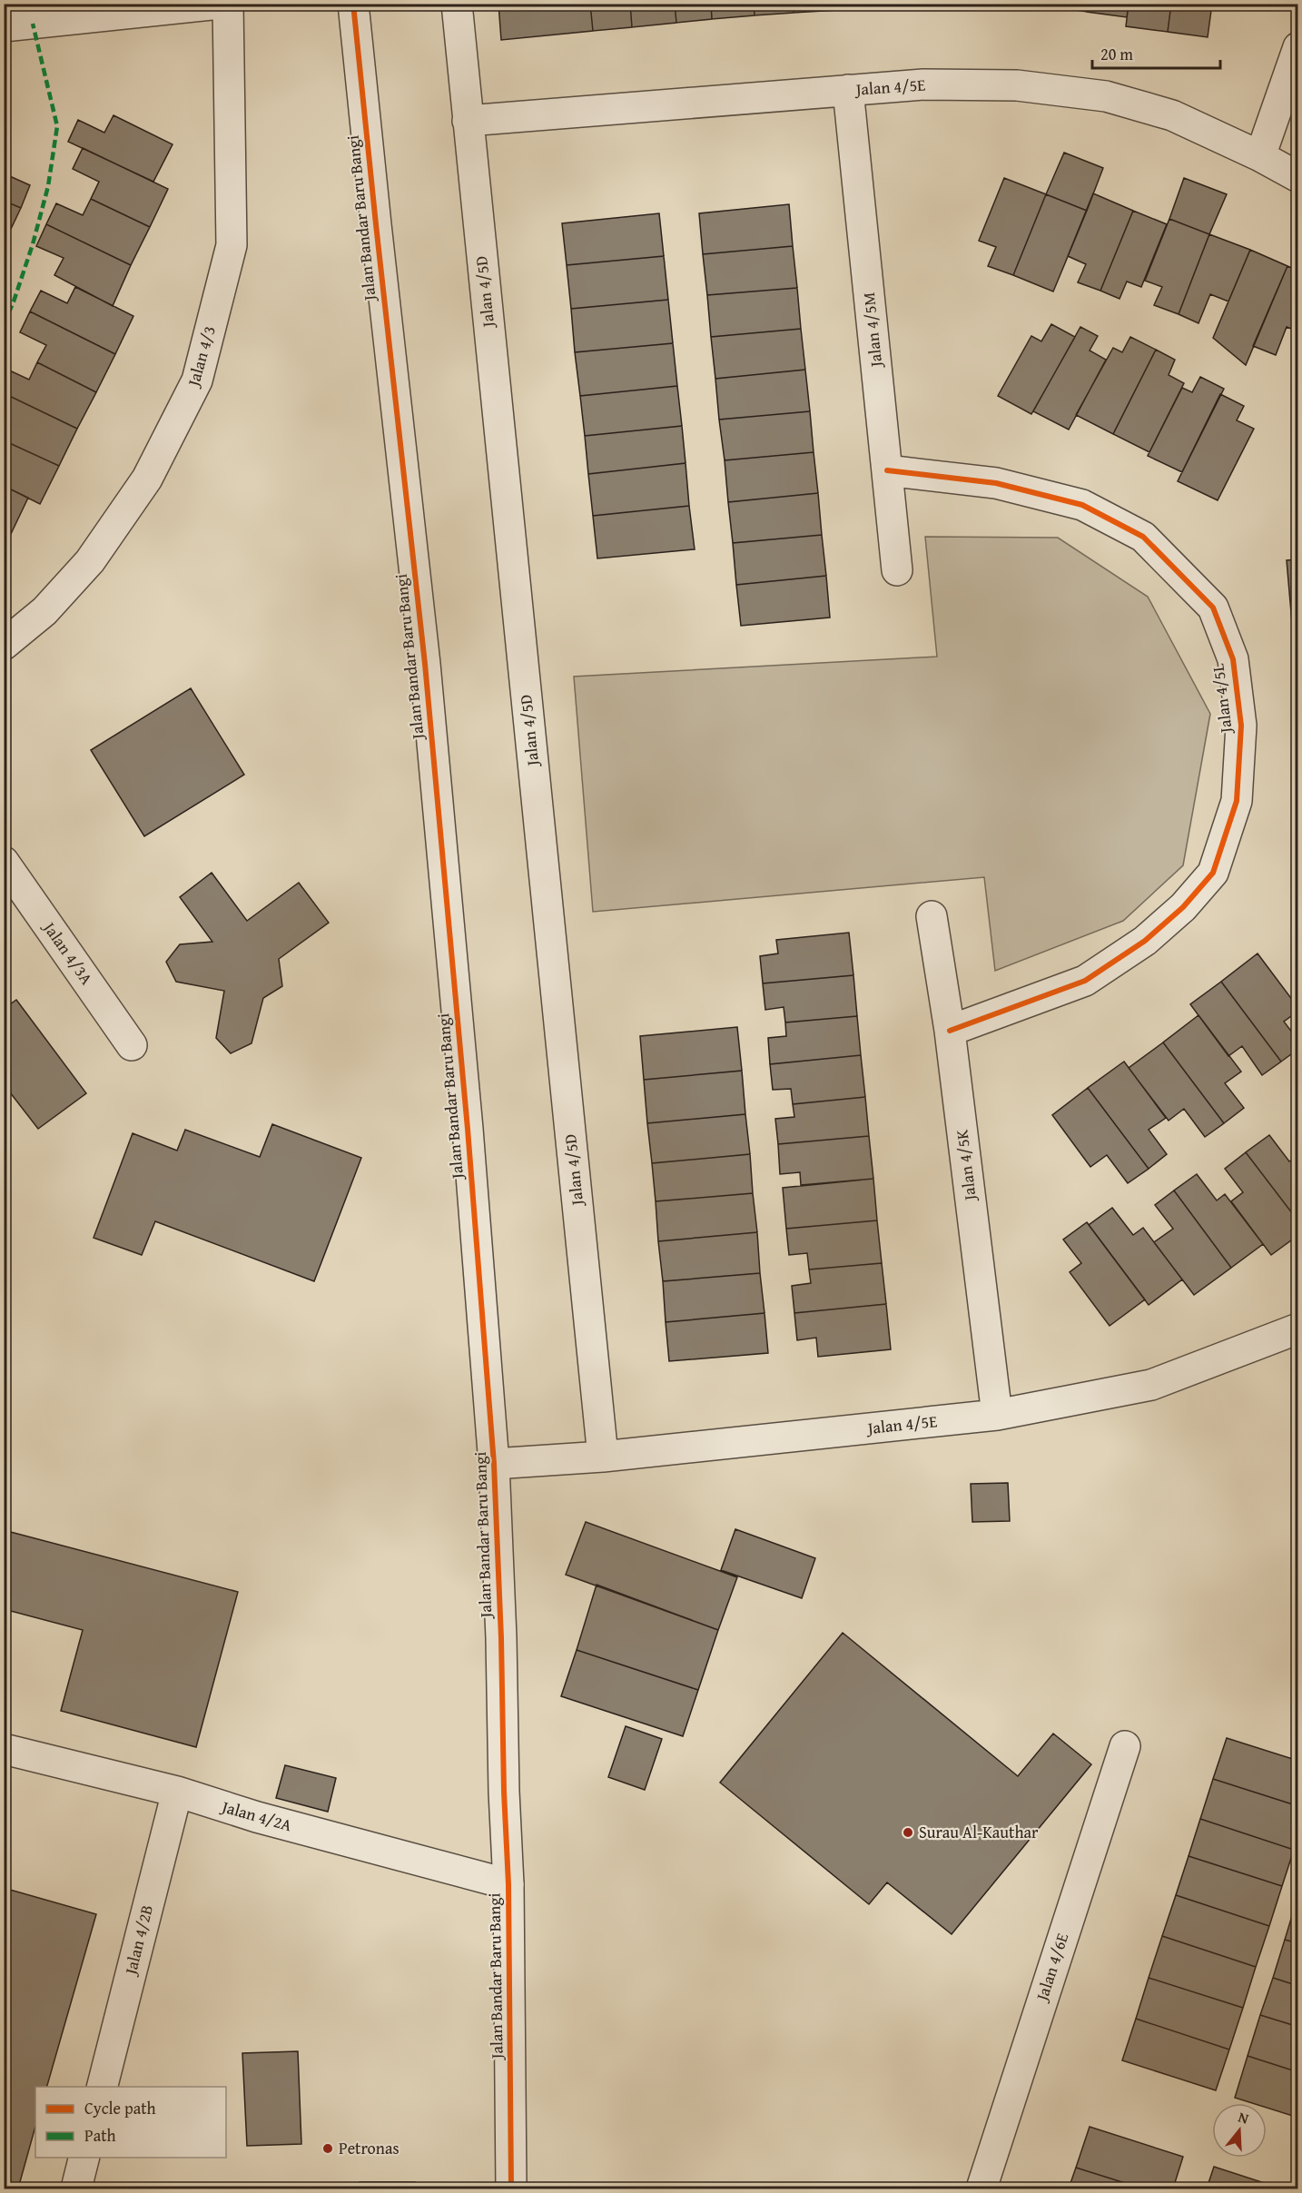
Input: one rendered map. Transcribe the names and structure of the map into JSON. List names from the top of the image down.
{
  "streets": {
    "street": [
      "Jalan 4/5E",
      "Jalan Bandar Baru Bangi",
      "Jalan 4/5D",
      "Jalan 4/5M",
      "Jalan 4/3",
      "Jalan 4/5L",
      "Jalan 4/3A",
      "Jalan 4/5K",
      "Jalan 4/2A",
      "Jalan 4/2B",
      "Jalan 4/6E"
    ]
  },
  "crossings": [
    ["Jalan 4/5E", "Jalan Bandar Baru Bangi"],
    ["Jalan 4/5E", "Jalan 4/5D"],
    ["Jalan 4/5E", "Jalan 4/5M"],
    ["Jalan 4/5E", "Jalan 4/5K"],
    ["Jalan Bandar Baru Bangi", "Jalan 4/2A"],
    ["Jalan 4/5M", "Jalan 4/5L"],
    ["Jalan 4/5L", "Jalan 4/5K"],
    ["Jalan 4/2A", "Jalan 4/2B"]
  ],
  "places": ["Surau Al-Kauthar", "Petronas"],
  "legend": ["Cycle path", "Path"],
  "scale_bar": "20 m",
  "north": "top"
}
